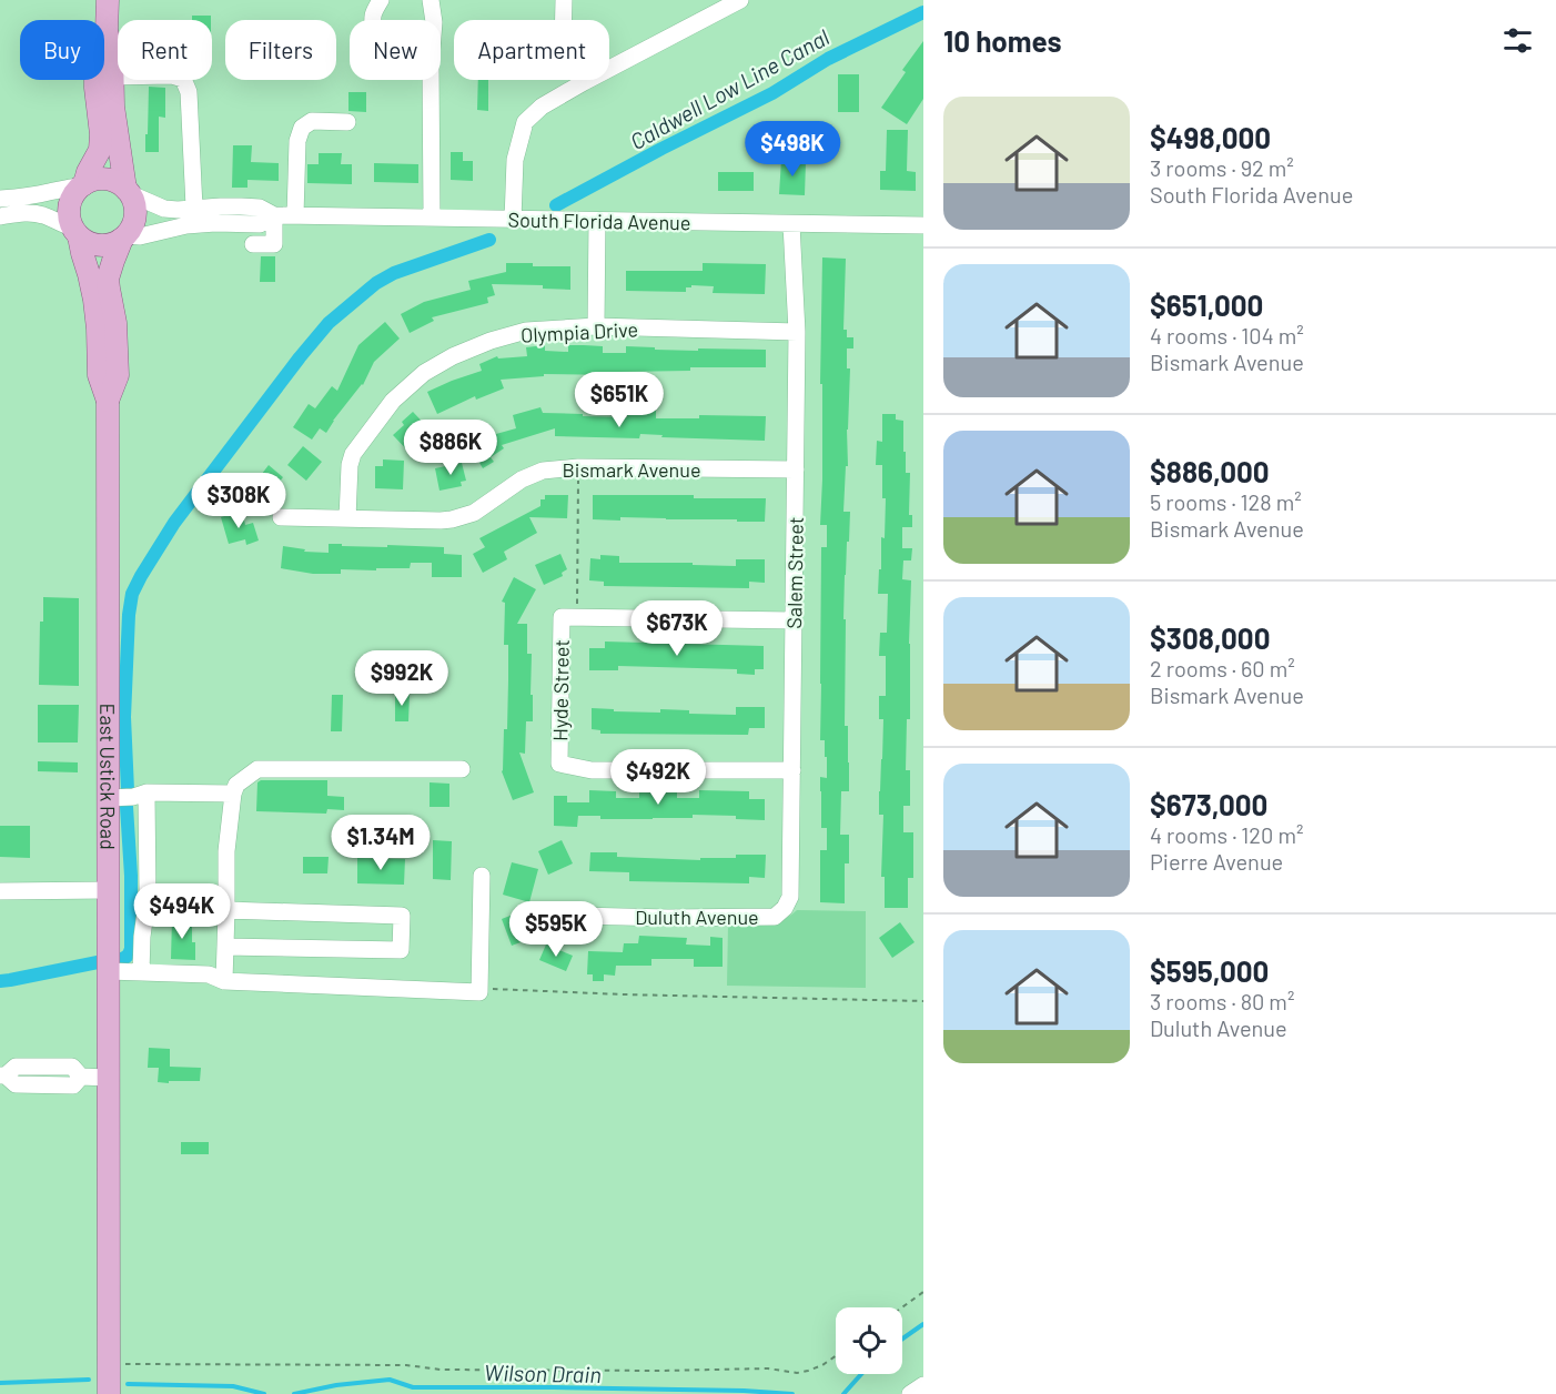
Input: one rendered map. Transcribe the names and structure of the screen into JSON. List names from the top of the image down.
{
  "streets": {
    "main road": ["East Ustick Road"],
    "street": [
      "South Florida Avenue",
      "Olympia Drive",
      "Bismark Avenue",
      "Salem Street",
      "Hyde Street",
      "Duluth Avenue"
    ]
  },
  "crossings": [
    ["South Florida Avenue", "Salem Street"],
    ["South Florida Avenue", "East Ustick Road"],
    ["Olympia Drive", "Bismark Avenue"],
    ["Olympia Drive", "Salem Street"],
    ["Bismark Avenue", "Salem Street"],
    ["Salem Street", "Hyde Street"],
    ["Salem Street", "Duluth Avenue"]
  ],
  "water": ["Caldwell Low Line Canal", "Wilson Drain"],
  "page": {
    "heading": "10 homes",
    "chip": [
      "Buy",
      "Rent",
      "Filters",
      "New",
      "Apartment"
    ],
    "list": [
      {
        "name": "$498,000",
        "note": "3 rooms · 92 m² · South Florida Avenue"
      },
      {
        "name": "$651,000",
        "note": "4 rooms · 104 m² · Bismark Avenue"
      },
      {
        "name": "$886,000",
        "note": "5 rooms · 128 m² · Bismark Avenue"
      },
      {
        "name": "$308,000",
        "note": "2 rooms · 60 m² · Bismark Avenue"
      },
      {
        "name": "$673,000",
        "note": "4 rooms · 120 m² · Pierre Avenue"
      },
      {
        "name": "$595,000",
        "note": "3 rooms · 80 m² · Duluth Avenue"
      }
    ],
    "price": [
      "$498K",
      "$651K",
      "$886K",
      "$308K",
      "$673K",
      "$992K",
      "$492K",
      "$1.34M",
      "$494K",
      "$595K"
    ]
  }
}
